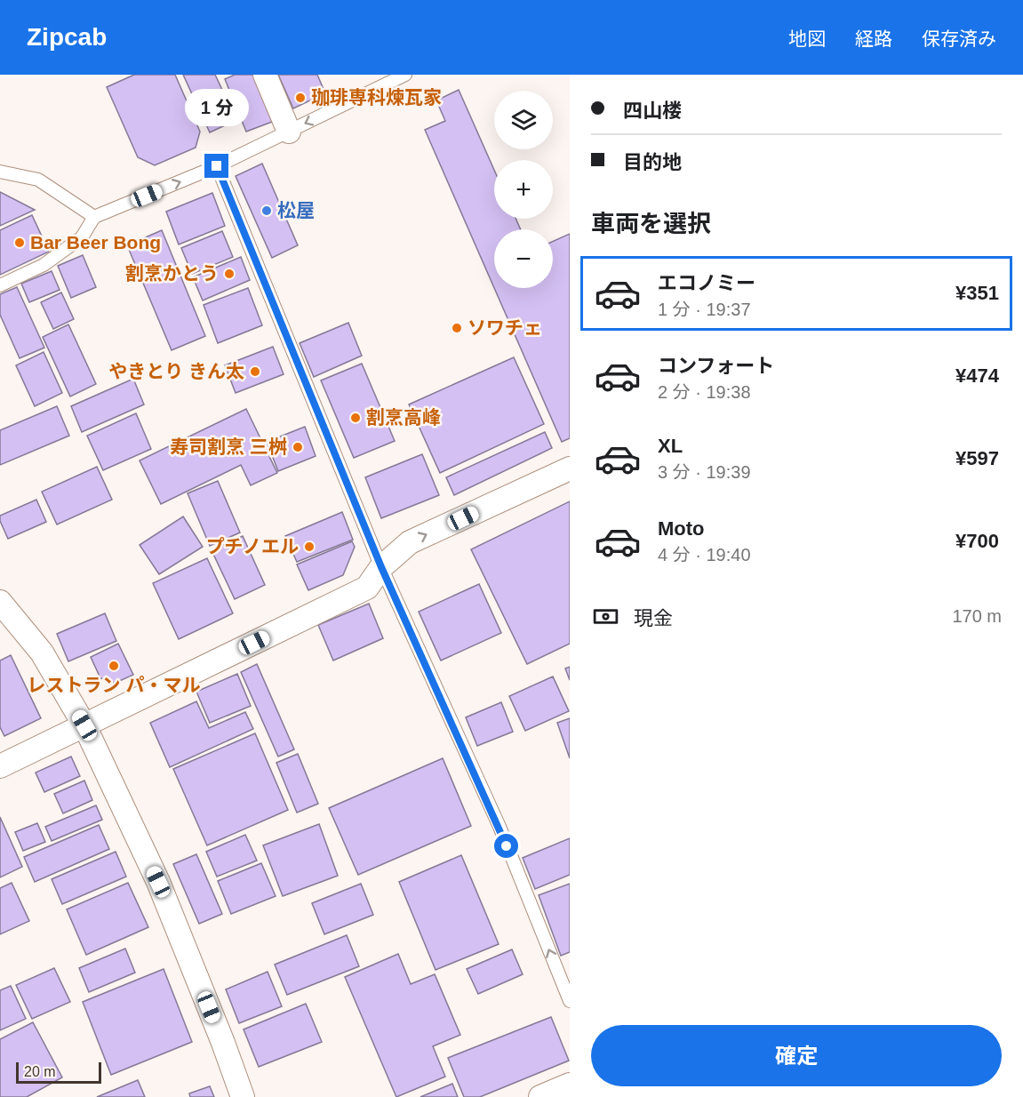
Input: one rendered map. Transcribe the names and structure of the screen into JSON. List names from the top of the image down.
{
  "places": [
    "珈琲専科煉瓦家",
    "松屋",
    "Bar Beer Bong",
    "割烹かとう",
    "ソワチェ",
    "やきとり きん太",
    "割烹高峰",
    "寿司割烹 三桝",
    "プチノエル",
    "レストラン パ・マル"
  ],
  "scale_bar": "20 m",
  "page": {
    "header": "Zipcab",
    "nav": ["地図", "経路", "保存済み"],
    "banner": ["四山楼", "目的地"],
    "bubble": "1 分",
    "map_buttons": ["+", "−"],
    "heading": "車両を選択",
    "list": [
      {
        "name": "エコノミー",
        "note": "1 分 · 19:37",
        "value": "¥351"
      },
      {
        "name": "コンフォート",
        "note": "2 分 · 19:38",
        "value": "¥474"
      },
      {
        "name": "XL",
        "note": "3 分 · 19:39",
        "value": "¥597"
      },
      {
        "name": "Moto",
        "note": "4 分 · 19:40",
        "value": "¥700"
      }
    ],
    "pay": ["現金", "170 m"],
    "buttons": "確定",
    "scale": "20 m"
  }
}
